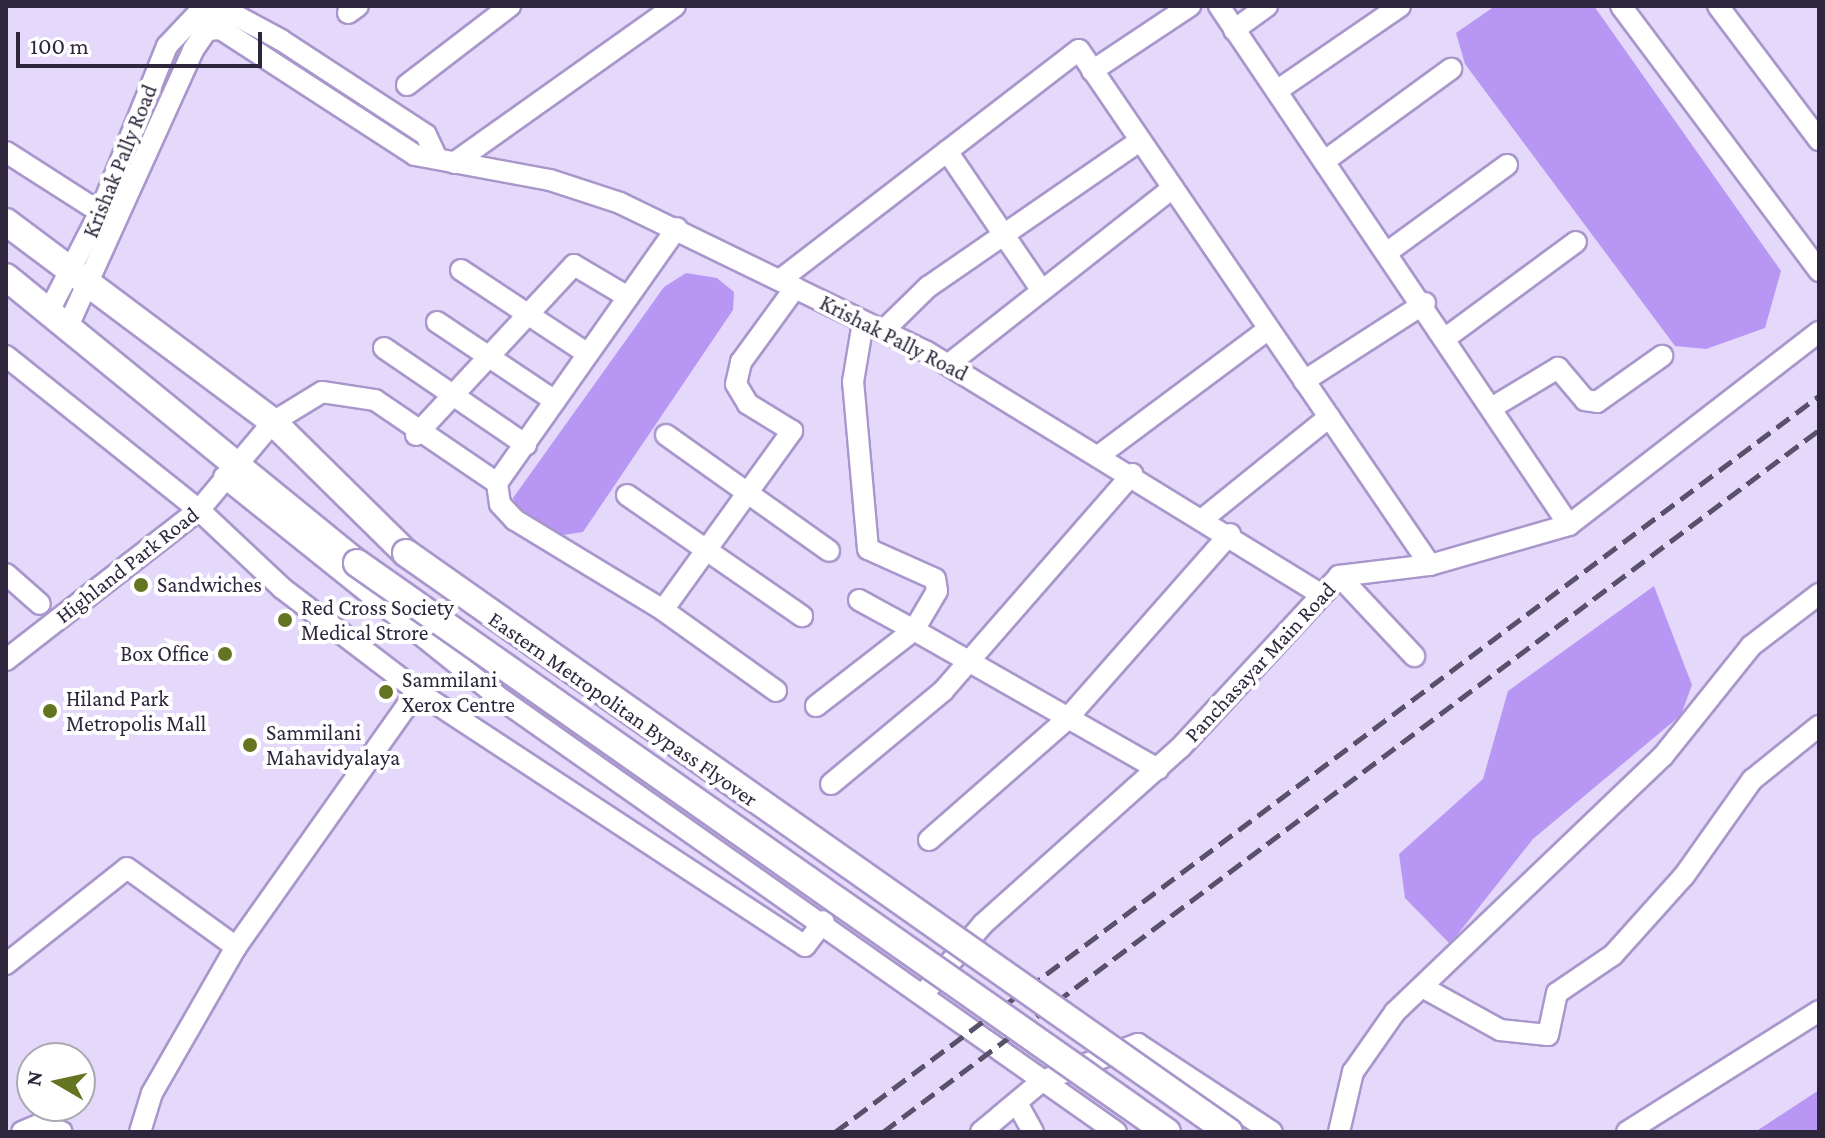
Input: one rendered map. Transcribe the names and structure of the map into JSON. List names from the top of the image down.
{
  "streets": {
    "main road": ["Eastern Metropolitan Bypass Flyover"],
    "street": ["Krishak Pally Road", "Highland Park Road", "Panchasayar Main Road"]
  },
  "crossings": [
    ["Krishak Pally Road", "Panchasayar Main Road"],
    ["Krishak Pally Road", "Eastern Metropolitan Bypass Flyover"],
    ["Highland Park Road", "Eastern Metropolitan Bypass Flyover"]
  ],
  "places": [
    "Sandwiches",
    "Red Cross Society Medical Strore",
    "Box Office",
    "Sammilani Xerox Centre",
    "Hiland Park Metropolis Mall",
    "Sammilani Mahavidyalaya"
  ],
  "scale_bar": "100 m",
  "north": "left"
}
